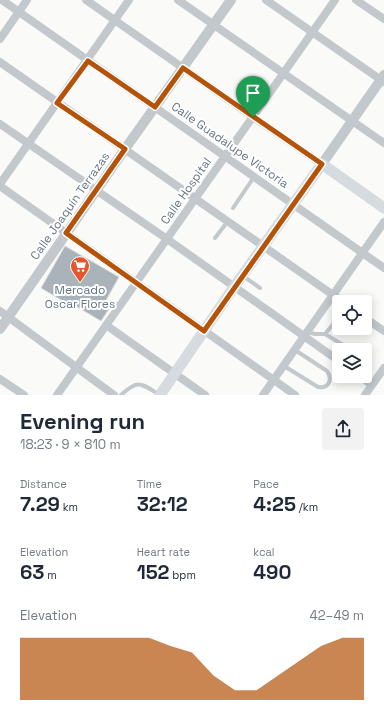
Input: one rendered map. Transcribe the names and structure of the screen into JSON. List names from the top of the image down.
{
  "streets": {
    "street": ["Calle Guadalupe Victoria", "Calle Hospital", "Calle Joaquín Terrazas"]
  },
  "crossings": [
    ["Calle Guadalupe Victoria", "Calle Hospital"],
    ["Calle Guadalupe Victoria", "Calle Joaquín Terrazas"]
  ],
  "places": {
    "supermarket": ["Mercado Oscar Flores"]
  },
  "page": {
    "heading": ["Evening run", "18:23 · 9 × 810 m"],
    "stats": [
      ["Distance", "7.29 km"],
      ["Time", "32:12"],
      ["Pace", "4:25 /km"],
      ["Elevation", "63 m"],
      ["Heart rate", "152 bpm"],
      ["kcal", "490"]
    ],
    "chart": ["Elevation", "42–49 m"]
  }
}
